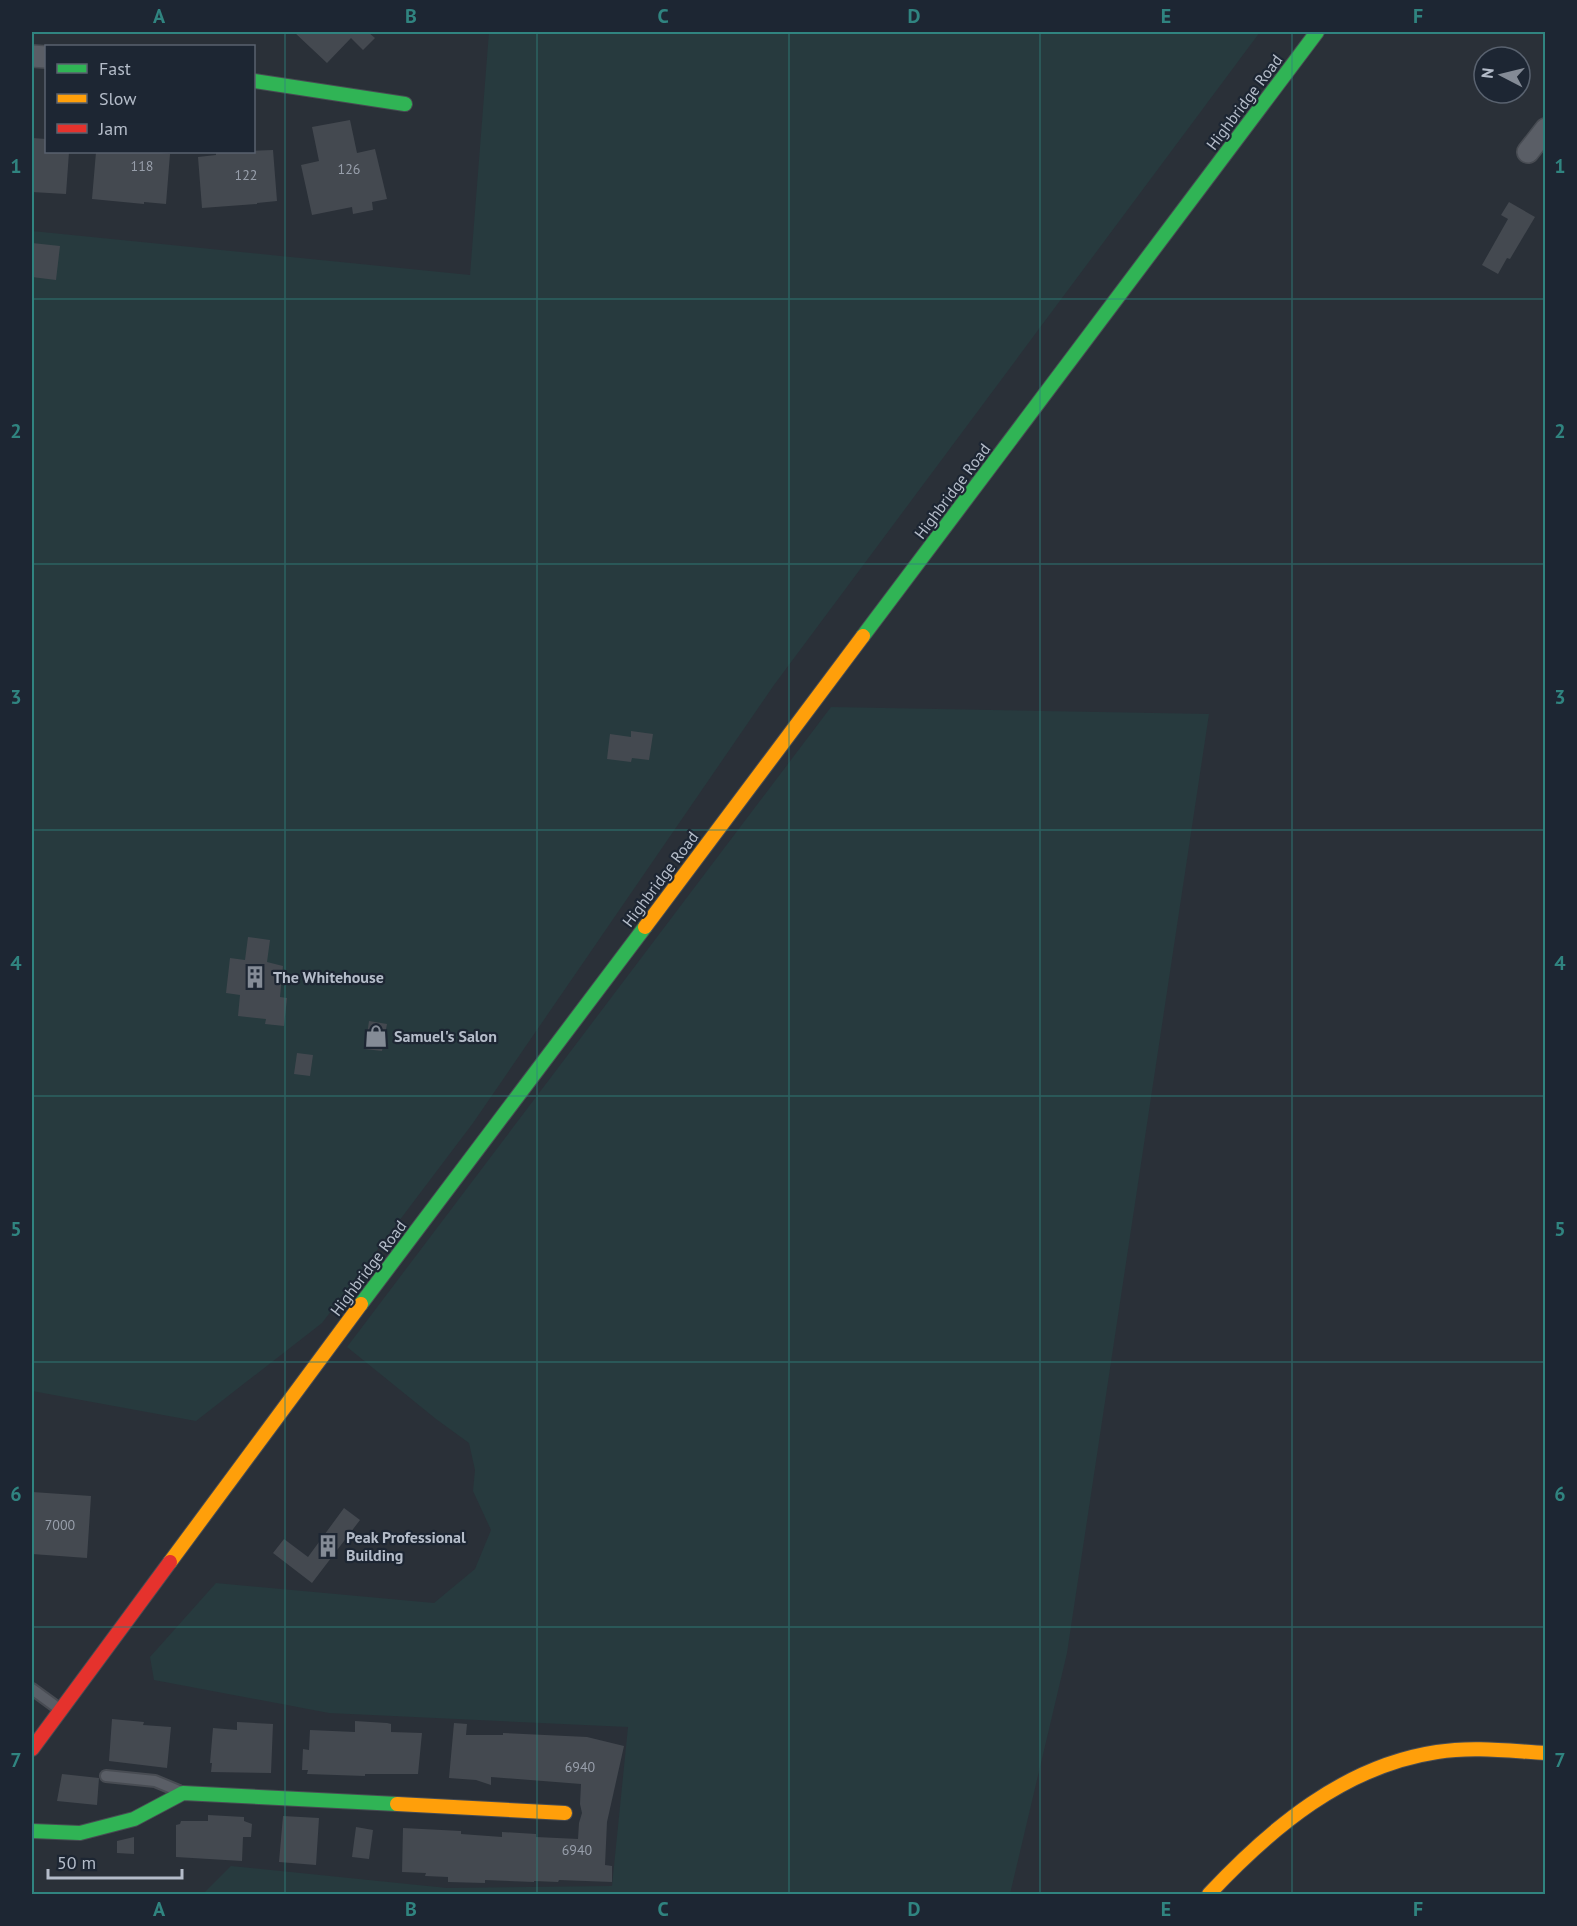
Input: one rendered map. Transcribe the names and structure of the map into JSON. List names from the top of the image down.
{
  "streets": {
    "main road": ["Highbridge Road"]
  },
  "places": {
    "building": ["The Whitehouse", "Peak Professional Building"],
    "shop": ["Samuel's Salon"]
  },
  "house_numbers": [
    "118",
    "126",
    "122",
    "7000",
    "6940",
    "6940"
  ],
  "legend": ["Fast", "Slow", "Jam"],
  "scale_bar": "50 m",
  "north": "left",
  "grid": {
    "columns": [
      "A",
      "B",
      "C",
      "D",
      "E",
      "F"
    ],
    "rows": [
      "1",
      "2",
      "3",
      "4",
      "5",
      "6",
      "7"
    ]
  }
}
